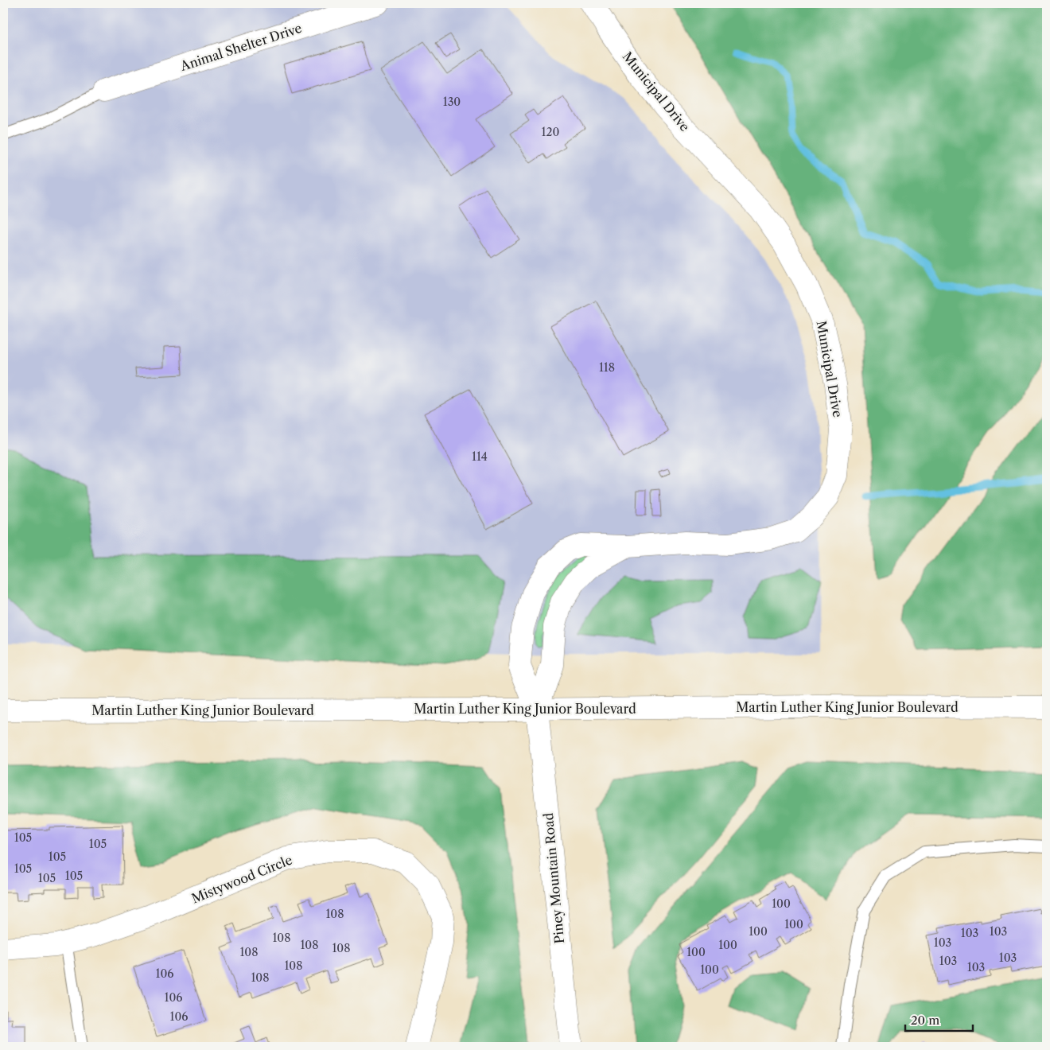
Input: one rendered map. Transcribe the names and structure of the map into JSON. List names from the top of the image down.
{
  "streets": {
    "street": [
      "Animal Shelter Drive",
      "Municipal Drive",
      "Martin Luther King Junior Boulevard",
      "Piney Mountain Road",
      "Mistywood Circle"
    ]
  },
  "crossings": [
    ["Municipal Drive", "Martin Luther King Junior Boulevard"],
    ["Municipal Drive", "Piney Mountain Road"],
    ["Martin Luther King Junior Boulevard", "Piney Mountain Road"]
  ],
  "house_numbers": [
    "130",
    "120",
    "118",
    "114",
    "105",
    "105",
    "105",
    "105",
    "105",
    "105",
    "100",
    "108",
    "100",
    "100",
    "103",
    "103",
    "108",
    "103",
    "108",
    "100",
    "108",
    "108",
    "100",
    "103",
    "103",
    "108",
    "103",
    "100",
    "106",
    "108",
    "106",
    "106"
  ],
  "scale_bar": "20 m"
}
